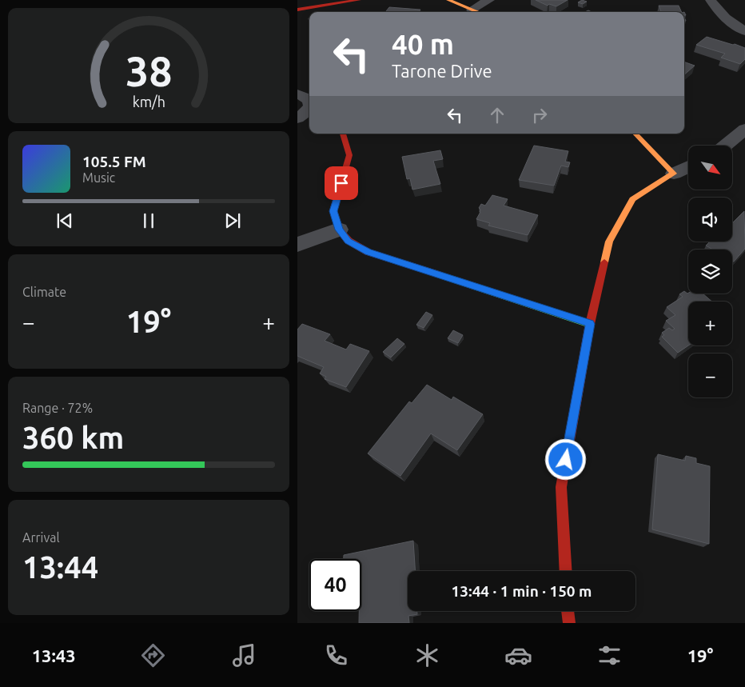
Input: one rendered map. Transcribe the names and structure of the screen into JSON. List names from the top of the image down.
{
  "north": "bottom right",
  "page": {
    "turn": ["40 m", "Tarone Drive"],
    "song": ["105.5 FM", "Music"],
    "map_buttons": ["+", "−"],
    "tile": [
      "Climate",
      ["Range · 72%", "360 km"],
      ["Arrival", "13:44"]
    ],
    "heat": ["−", "19°", "+"],
    "limit": "40",
    "trip": "13:44 · 1 min · 150 m",
    "tabs": ["13:43", "19°"],
    "gauge": ["38", "km/h"]
  }
}
